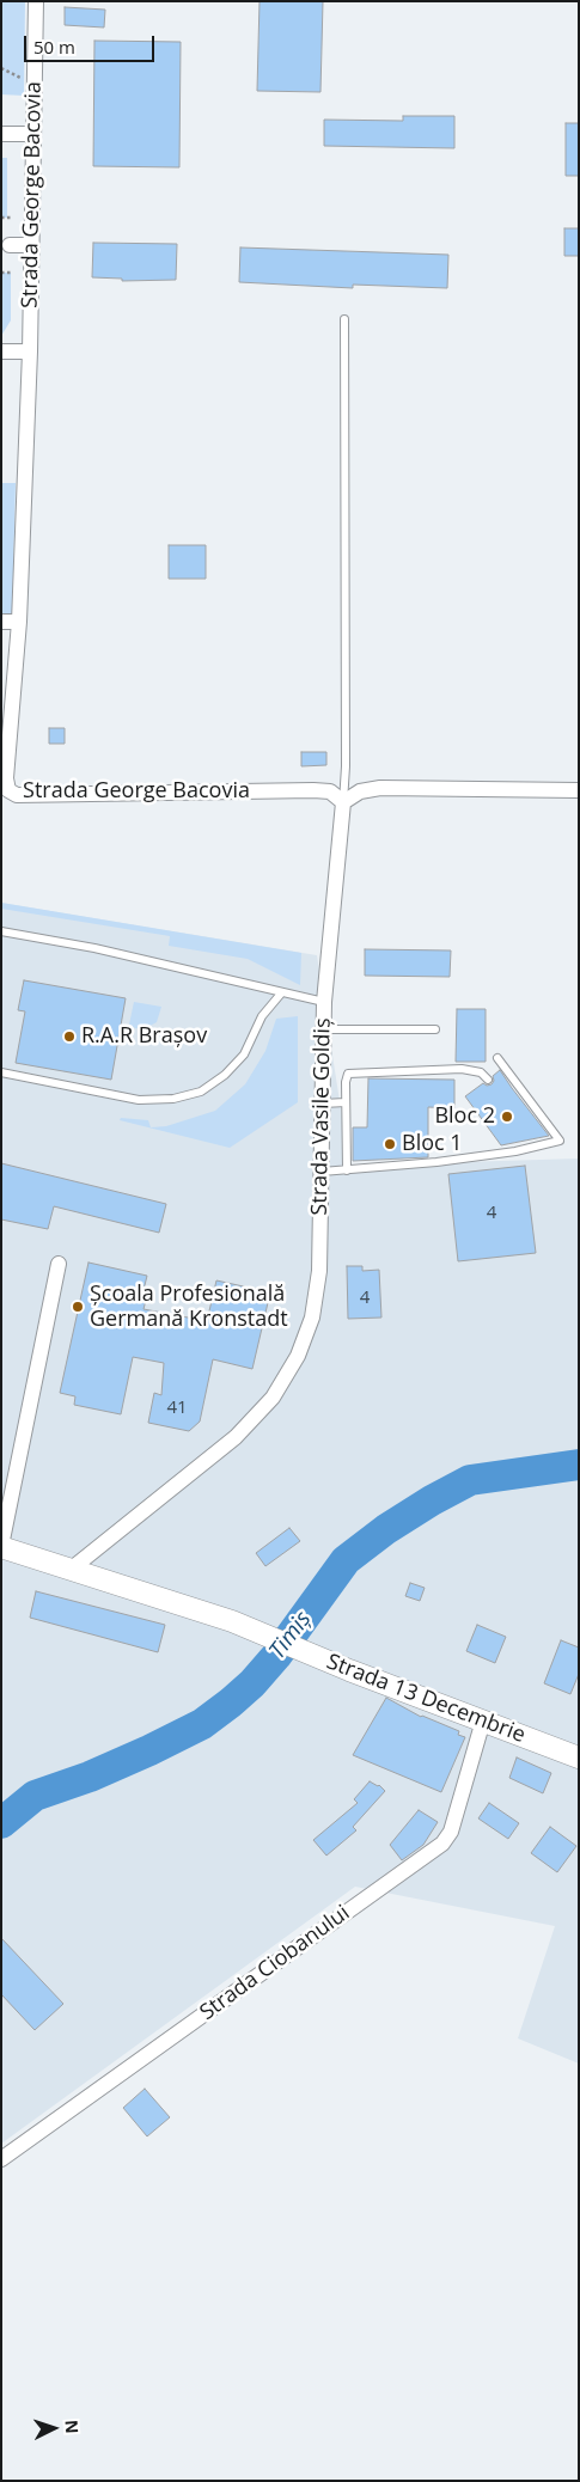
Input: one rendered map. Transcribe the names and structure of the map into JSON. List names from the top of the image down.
{
  "streets": {
    "main road": ["Strada 13 Decembrie"],
    "street": ["Strada George Bacovia", "Strada Vasile Goldiș", "Strada Ciobanului"]
  },
  "crossings": [
    ["Strada George Bacovia", "Strada Vasile Goldiș"],
    ["Strada Vasile Goldiș", "Strada 13 Decembrie"],
    ["Strada 13 Decembrie", "Strada Ciobanului"]
  ],
  "water": ["Timiș"],
  "places": [
    "R.A.R Brașov",
    "Bloc 2",
    "Bloc 1",
    "Școala Profesională Germană Kronstadt"
  ],
  "house_numbers": ["4", "4", "41"],
  "scale_bar": "50 m",
  "north": "right"
}
